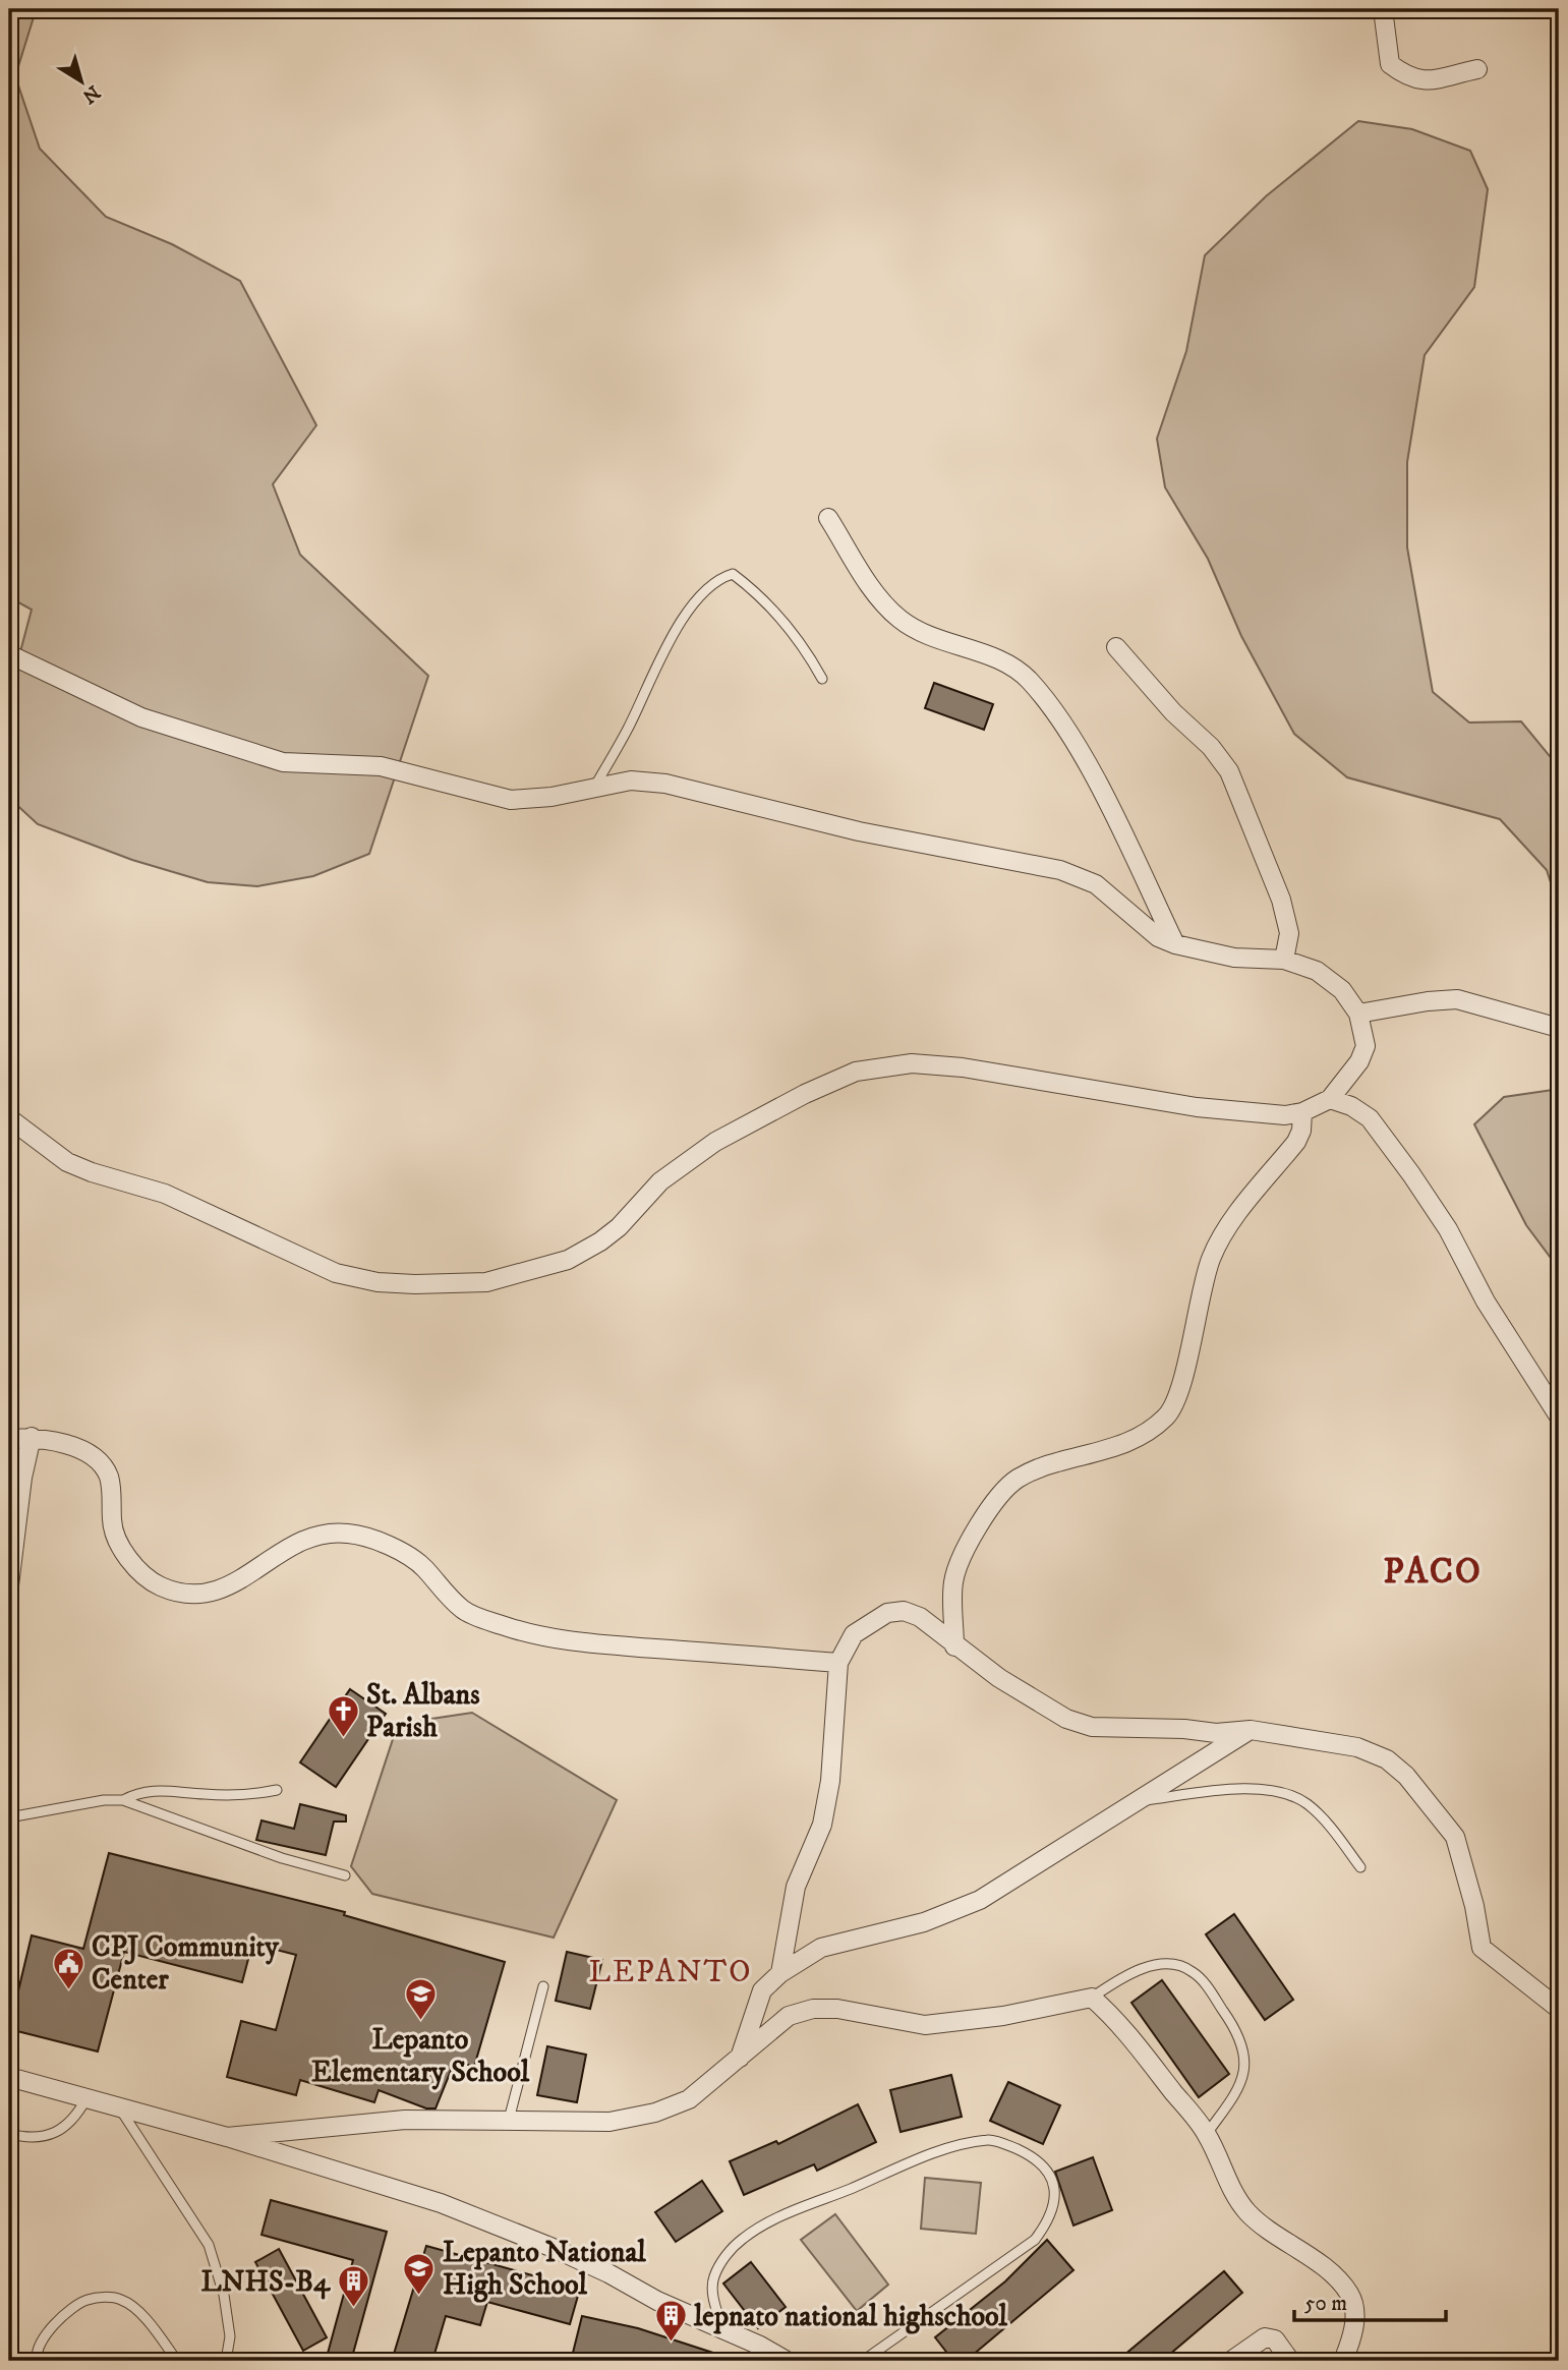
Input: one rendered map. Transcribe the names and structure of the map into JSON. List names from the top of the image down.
{
  "districts": ["PACO", "LEPANTO"],
  "places": {
    "church": ["St. Albans Parish"],
    "public building": ["CPJ Community Center"],
    "school or university": ["Lepanto Elementary School", "Lepanto National High School"],
    "building": ["LNHS-B4", "lepnato national highschool"]
  },
  "scale_bar": "50 m",
  "north": "bottom right"
}
